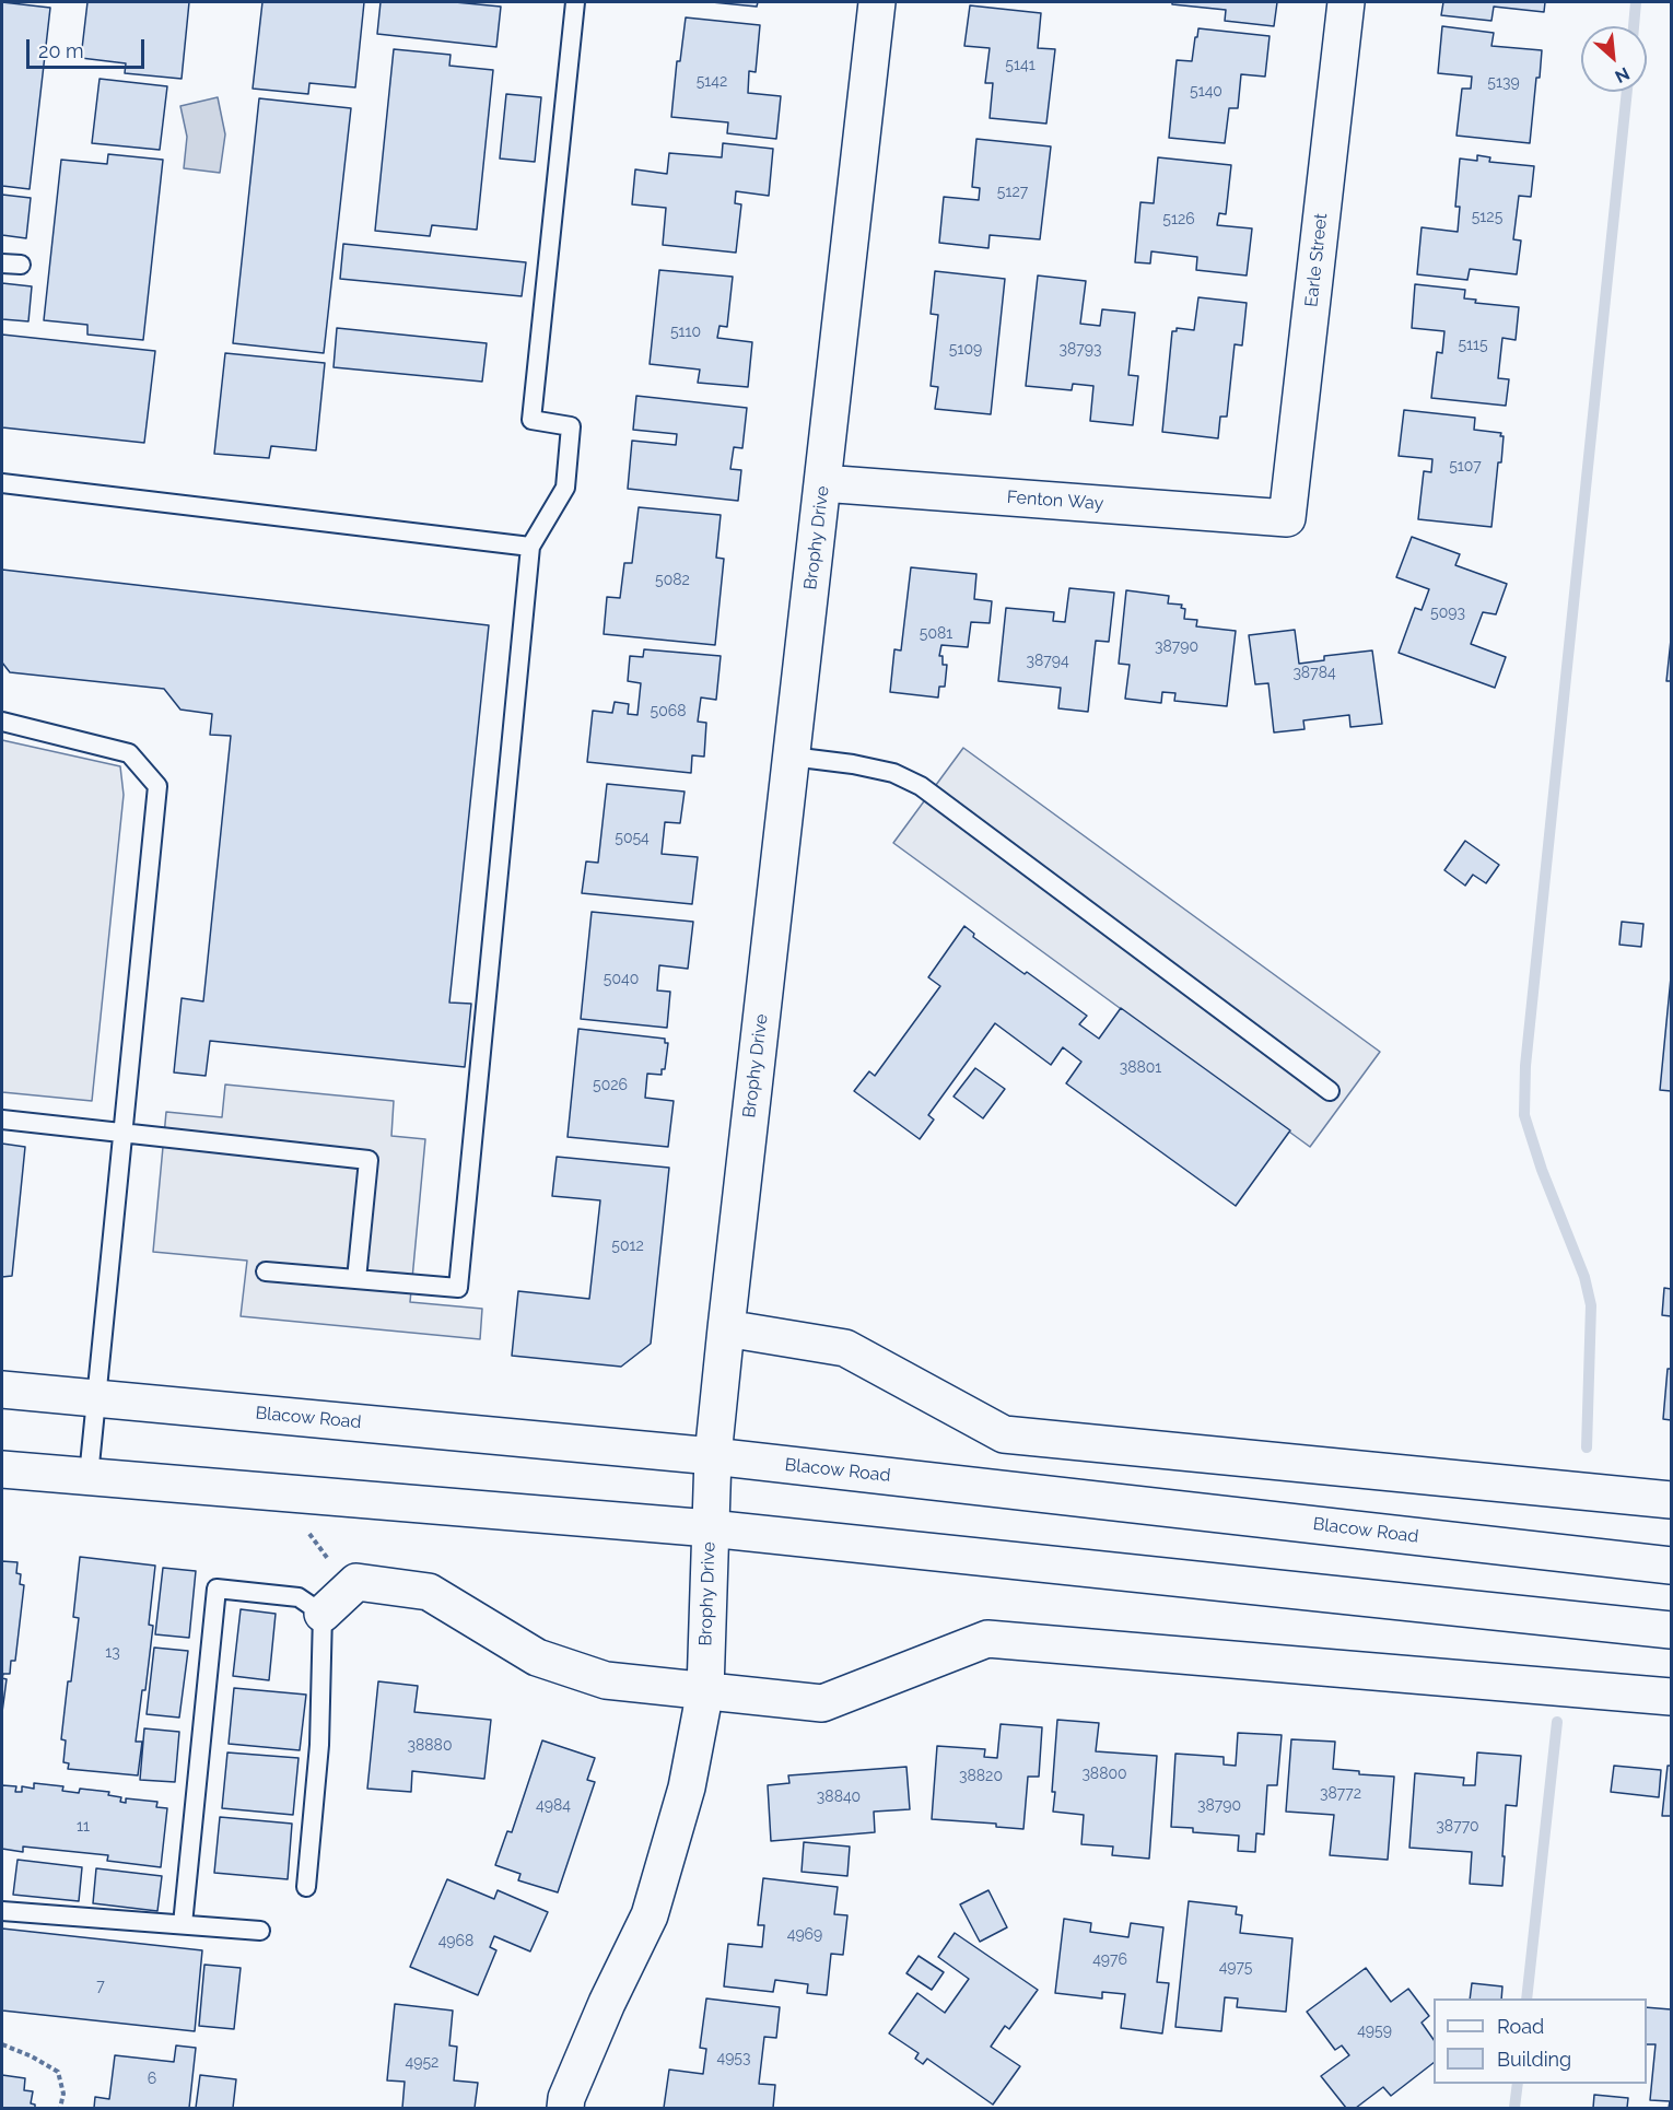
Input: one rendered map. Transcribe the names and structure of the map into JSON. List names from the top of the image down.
{
  "streets": {
    "street": [
      "Earle Street",
      "Fenton Way",
      "Brophy Drive",
      "Blacow Road"
    ]
  },
  "crossings": [
    ["Earle Street", "Fenton Way"],
    ["Fenton Way", "Brophy Drive"],
    ["Brophy Drive", "Blacow Road"]
  ],
  "house_numbers": [
    "5141",
    "5142",
    "5139",
    "5140",
    "5127",
    "5125",
    "5126",
    "5110",
    "5115",
    "5109",
    "38793",
    "5107",
    "5082",
    "5093",
    "5081",
    "38790",
    "38794",
    "38784",
    "5068",
    "5054",
    "5040",
    "38801",
    "5026",
    "5012",
    "13",
    "38880",
    "38800",
    "38820",
    "38772",
    "38840",
    "4984",
    "38790",
    "11",
    "38770",
    "4969",
    "4968",
    "4976",
    "4975",
    "7",
    "4959",
    "4953",
    "4952",
    "6"
  ],
  "legend": ["Road", "Building"],
  "scale_bar": "20 m",
  "north": "bottom right"
}
